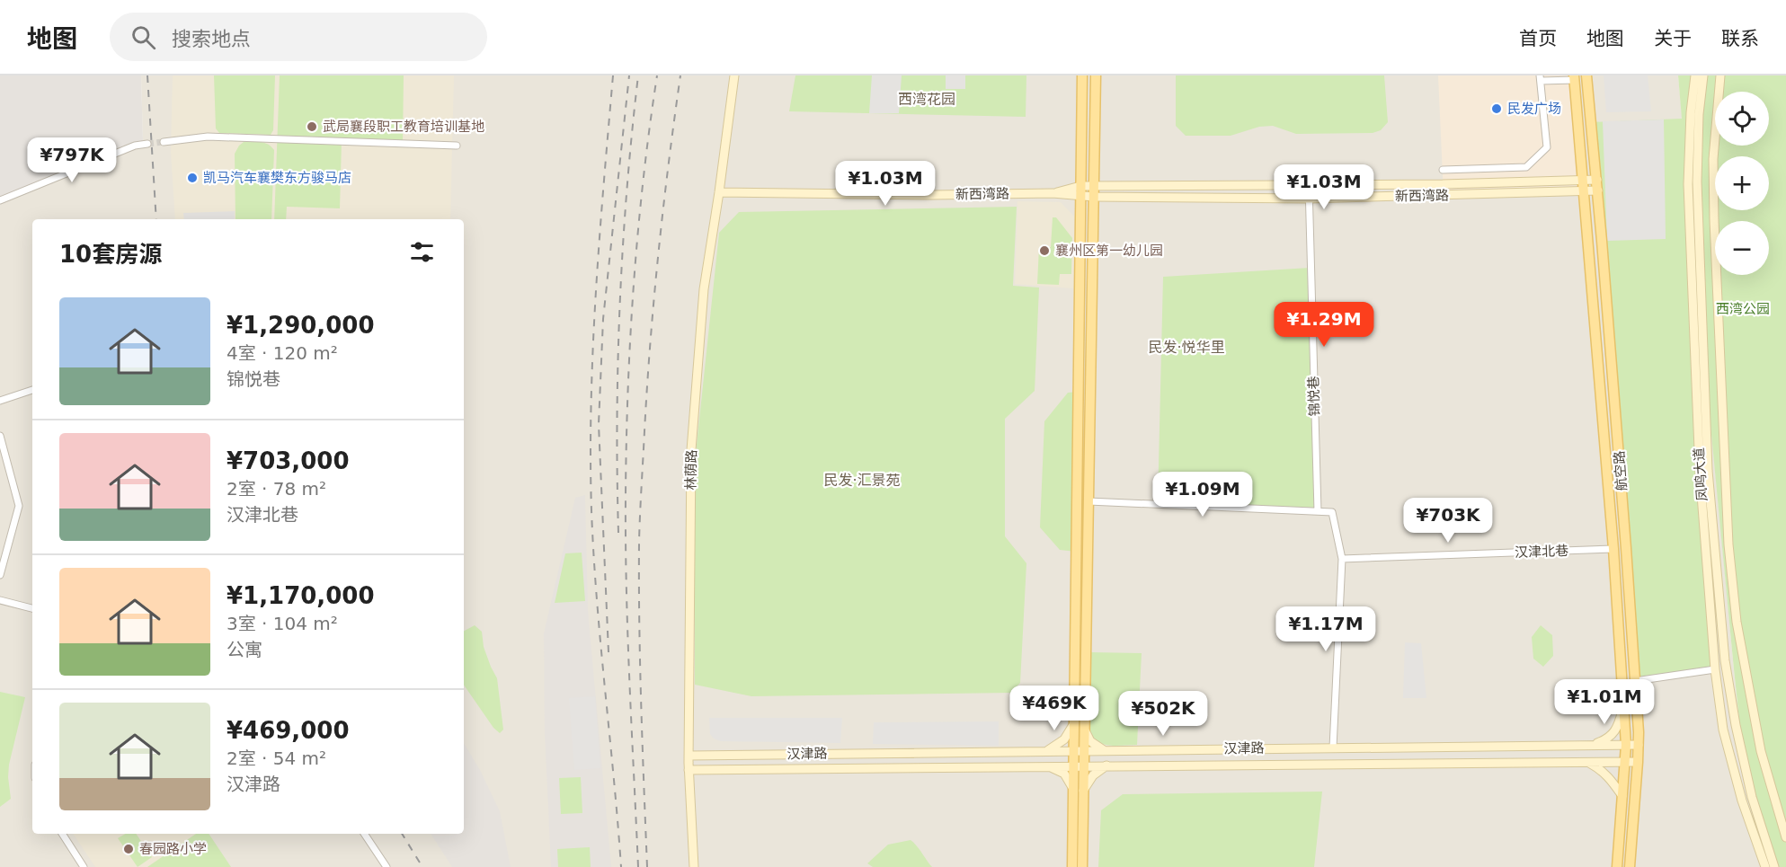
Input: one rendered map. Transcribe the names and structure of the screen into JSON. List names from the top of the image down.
{
  "streets": {
    "main road": ["航空路"],
    "street": [
      "新西湾路",
      "锦悦巷",
      "林荫路",
      "凤鸣大道",
      "汉津北巷",
      "汉津路"
    ]
  },
  "crossings": [
    ["新西湾路", "锦悦巷"],
    ["新西湾路", "林荫路"],
    ["新西湾路", "航空路"],
    ["林荫路", "汉津路"],
    ["航空路", "汉津北巷"],
    ["航空路", "汉津路"]
  ],
  "districts": ["西湾花园", "民发·悦华里", "民发·汇景苑"],
  "parks": ["西湾公园"],
  "places": [
    "民发广场",
    "武局襄段职工教育培训基地",
    "凯马汽车襄樊东方骏马店",
    "襄州区第一幼儿园",
    "春园路小学"
  ],
  "page": {
    "header": "地图",
    "search": "搜索地点",
    "nav": [
      "首页",
      "地图",
      "关于",
      "联系"
    ],
    "map_buttons": ["+", "−"],
    "price": [
      "¥797K",
      "¥1.03M",
      "¥1.03M",
      "¥1.29M",
      "¥1.09M",
      "¥703K",
      "¥1.17M",
      "¥1.01M",
      "¥469K",
      "¥502K"
    ],
    "heading": "10套房源",
    "list": [
      {
        "name": "¥1,290,000",
        "note": "4室 · 120 m² · 锦悦巷"
      },
      {
        "name": "¥703,000",
        "note": "2室 · 78 m² · 汉津北巷"
      },
      {
        "name": "¥1,170,000",
        "note": "3室 · 104 m² · 公寓"
      },
      {
        "name": "¥469,000",
        "note": "2室 · 54 m² · 汉津路"
      }
    ]
  }
}
